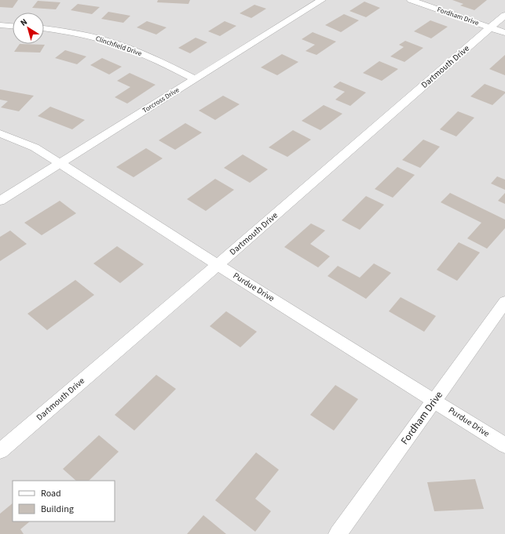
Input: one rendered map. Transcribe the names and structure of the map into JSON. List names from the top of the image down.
{
  "streets": {
    "street": [
      "Fordham Drive",
      "Clinchfield Drive",
      "Dartmouth Drive",
      "Torcross Drive",
      "Purdue Drive"
    ]
  },
  "crossings": [
    ["Fordham Drive", "Dartmouth Drive"],
    ["Fordham Drive", "Purdue Drive"],
    ["Clinchfield Drive", "Torcross Drive"],
    ["Dartmouth Drive", "Purdue Drive"],
    ["Torcross Drive", "Purdue Drive"]
  ],
  "legend": ["Road", "Building"],
  "north": "top left"
}
